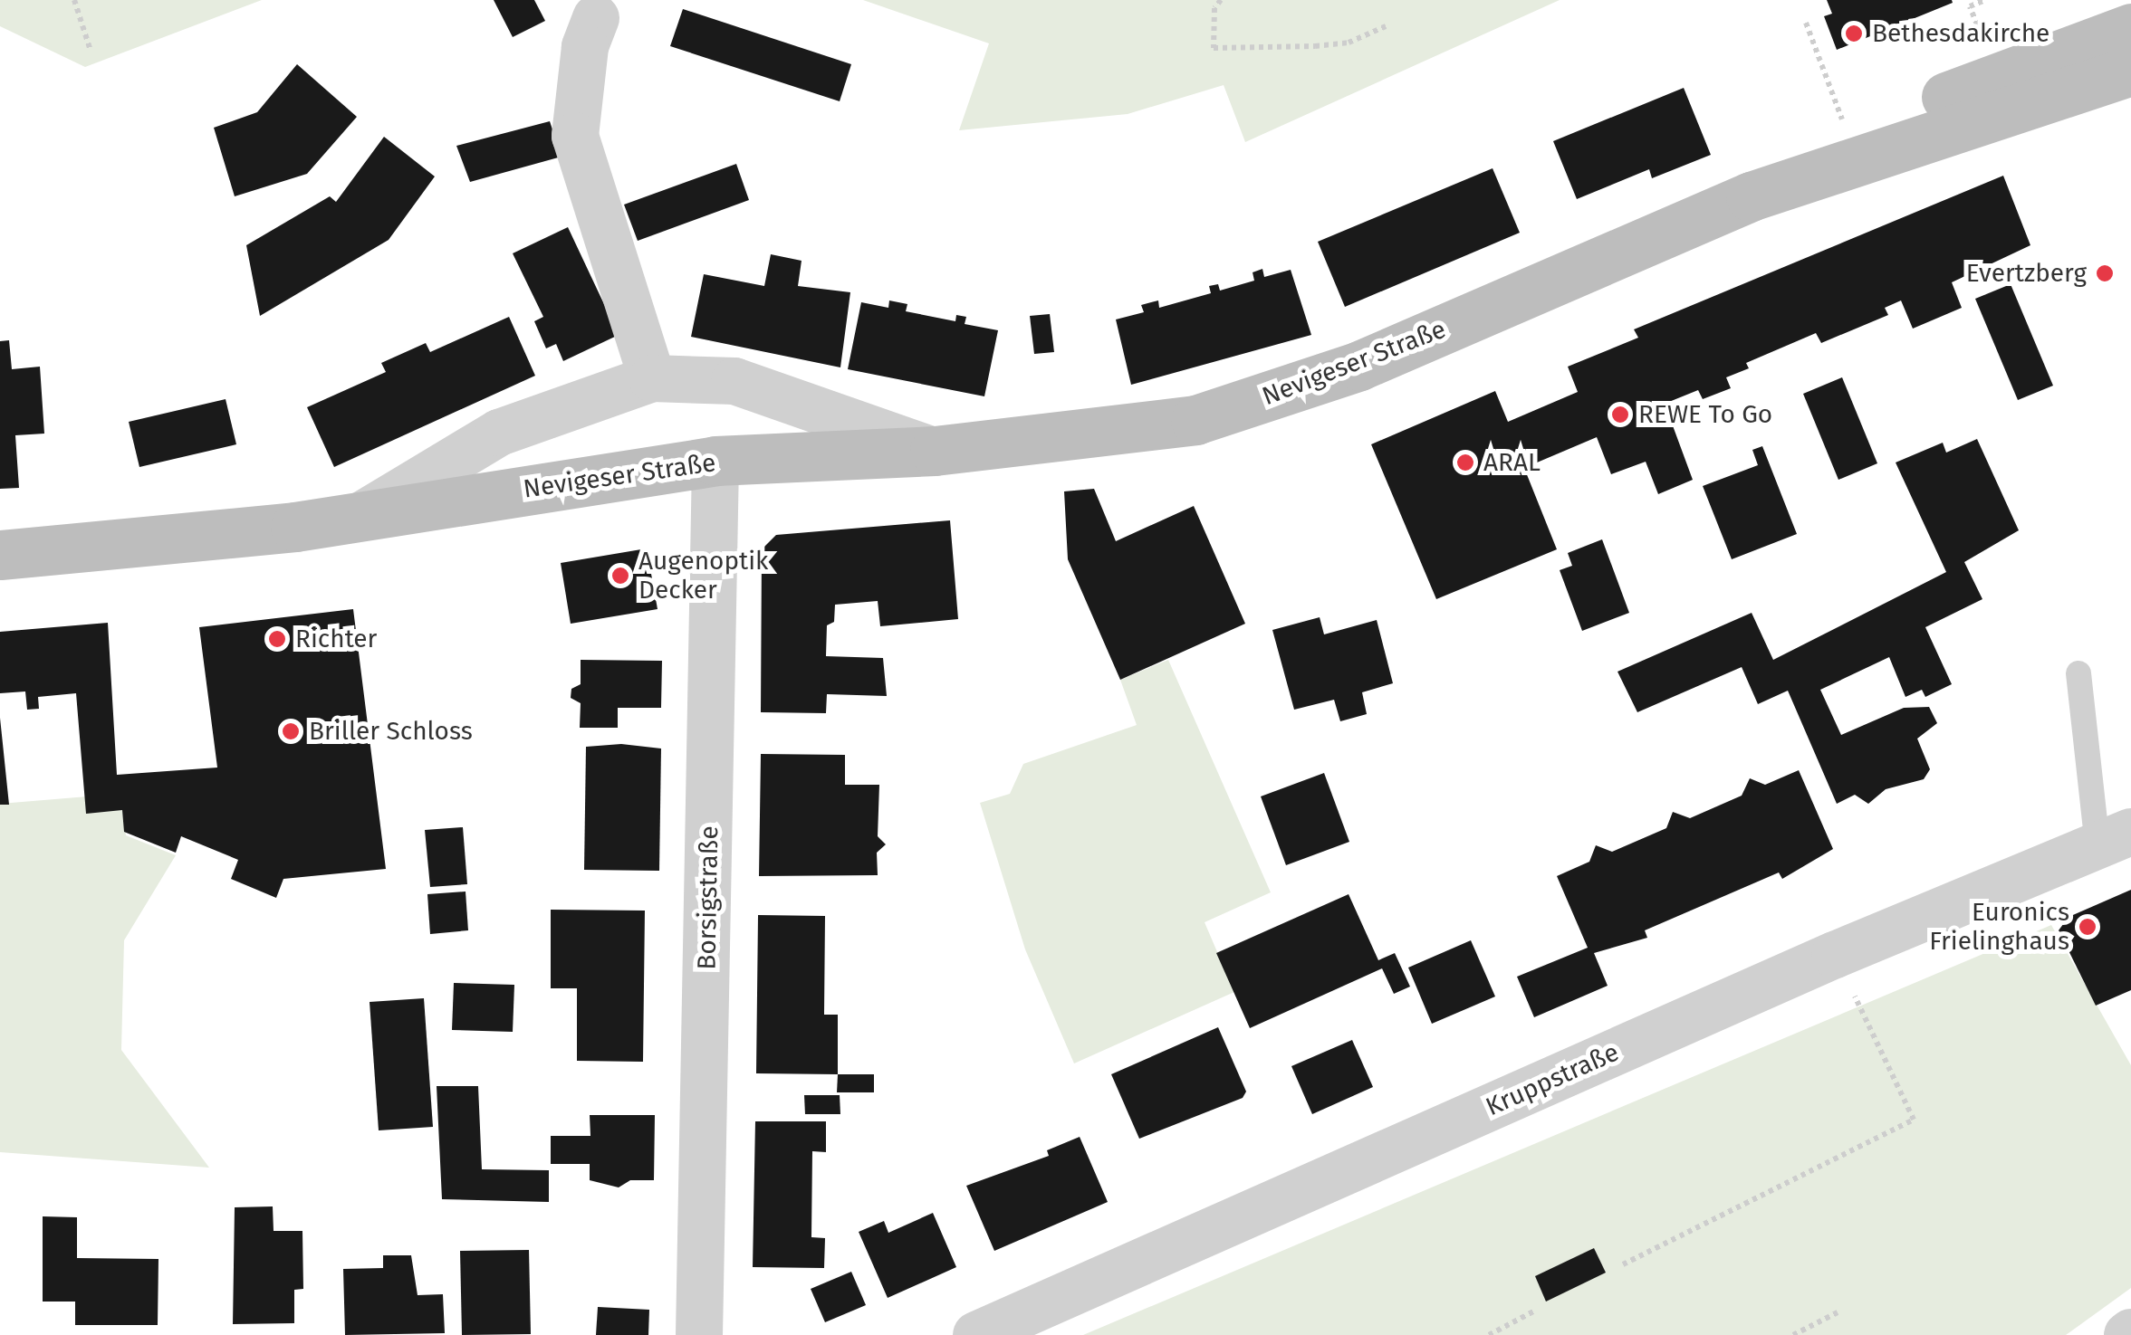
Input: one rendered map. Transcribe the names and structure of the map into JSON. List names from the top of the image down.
{
  "streets": {
    "main road": ["Nevigeser Straße"],
    "street": ["Borsigstraße", "Kruppstraße"]
  },
  "crossings": [
    ["Nevigeser Straße", "Borsigstraße"]
  ],
  "places": [
    "Bethesdakirche",
    "Evertzberg",
    "REWE To Go",
    "ARAL",
    "Augenoptik Decker",
    "Richter",
    "Briller Schloss",
    "Euronics Frielinghaus"
  ]
}
